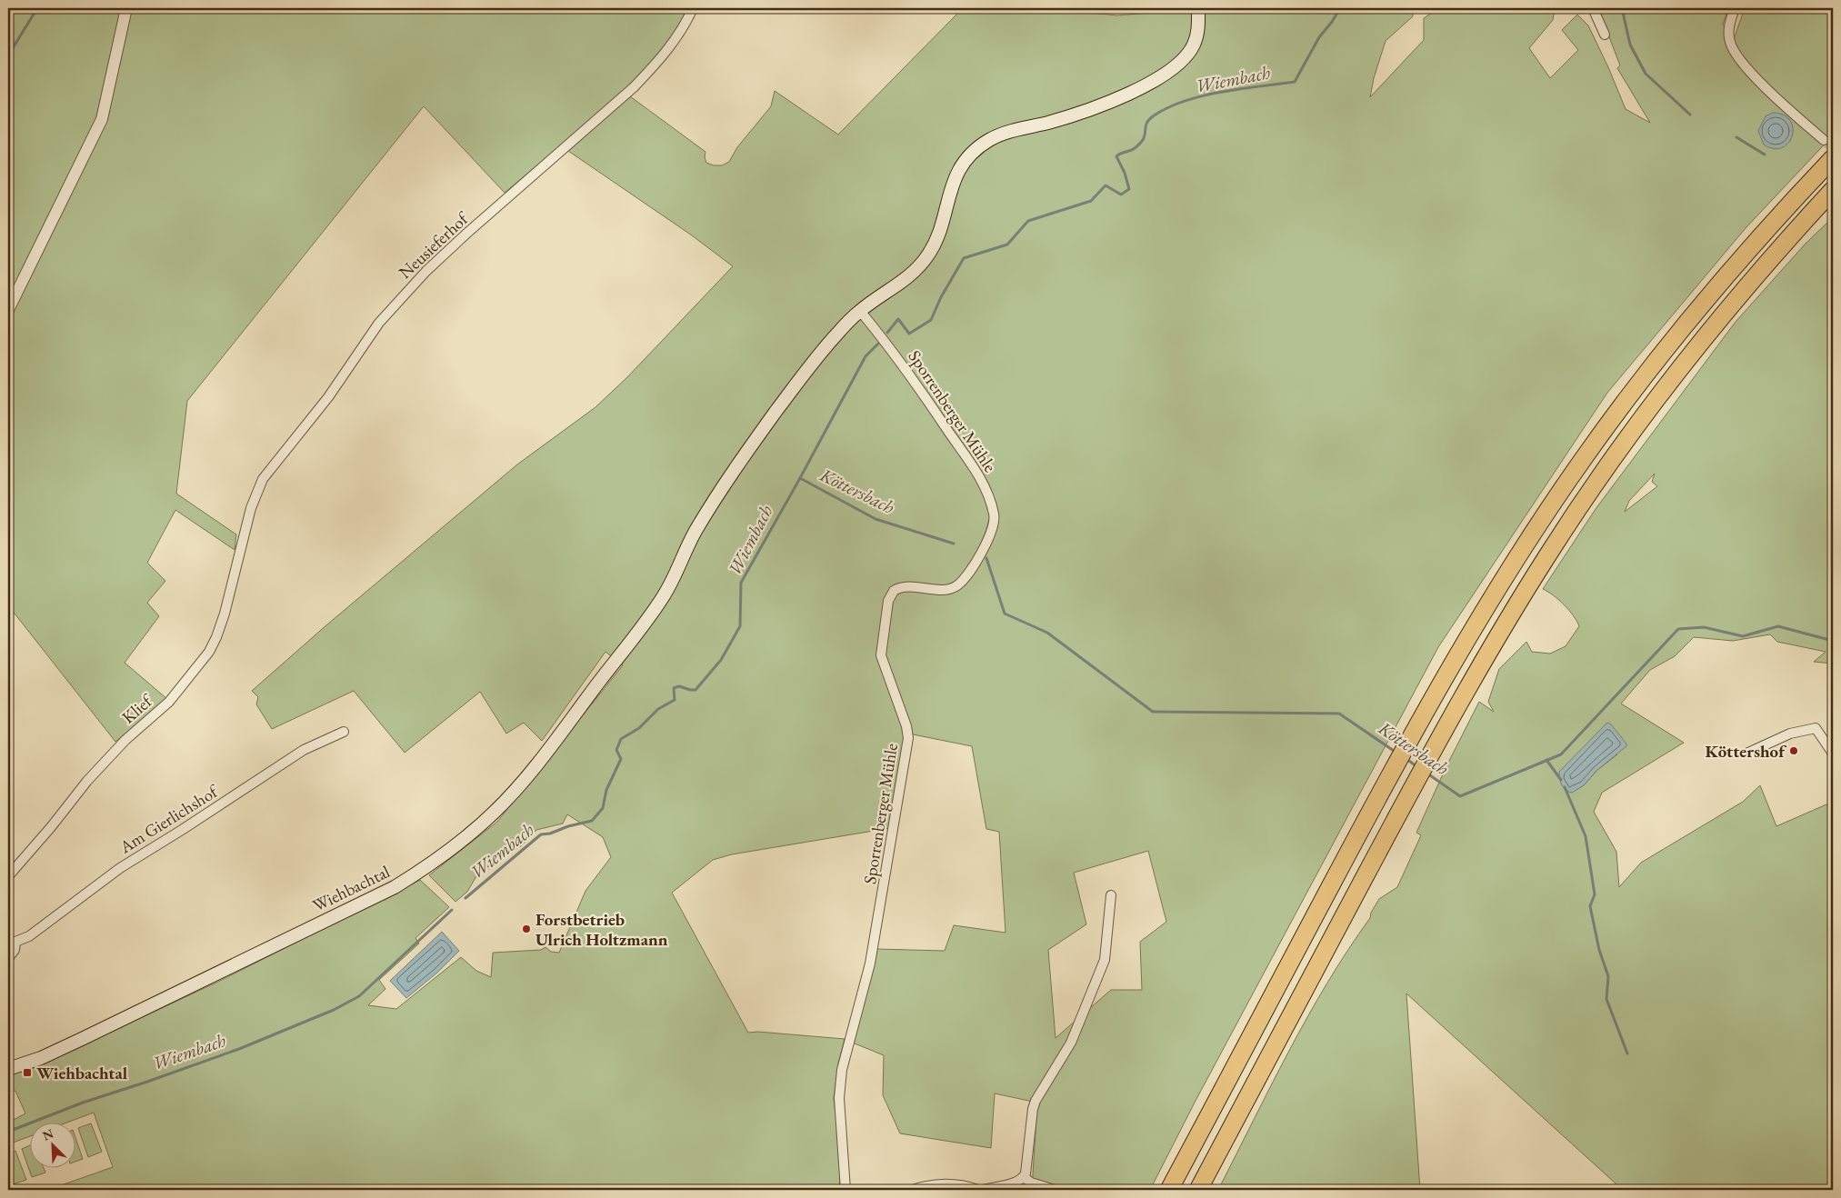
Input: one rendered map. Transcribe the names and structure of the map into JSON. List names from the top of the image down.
{
  "streets": {
    "main road": ["Wiehbachtal"],
    "street": [
      "Neusieferhof",
      "Sporrenberger Mühle",
      "Klief",
      "Am Gierlichshof"
    ]
  },
  "crossings": [
    ["Neusieferhof", "Klief"],
    ["Sporrenberger Mühle", "Wiehbachtal"]
  ],
  "water": ["Wiembach", "Köttersbach"],
  "places": {
    "other": ["Köttershof", "Forstbetrieb Ulrich Holtzmann"],
    "transit": ["Wiehbachtal"]
  },
  "north": "top left"
}
